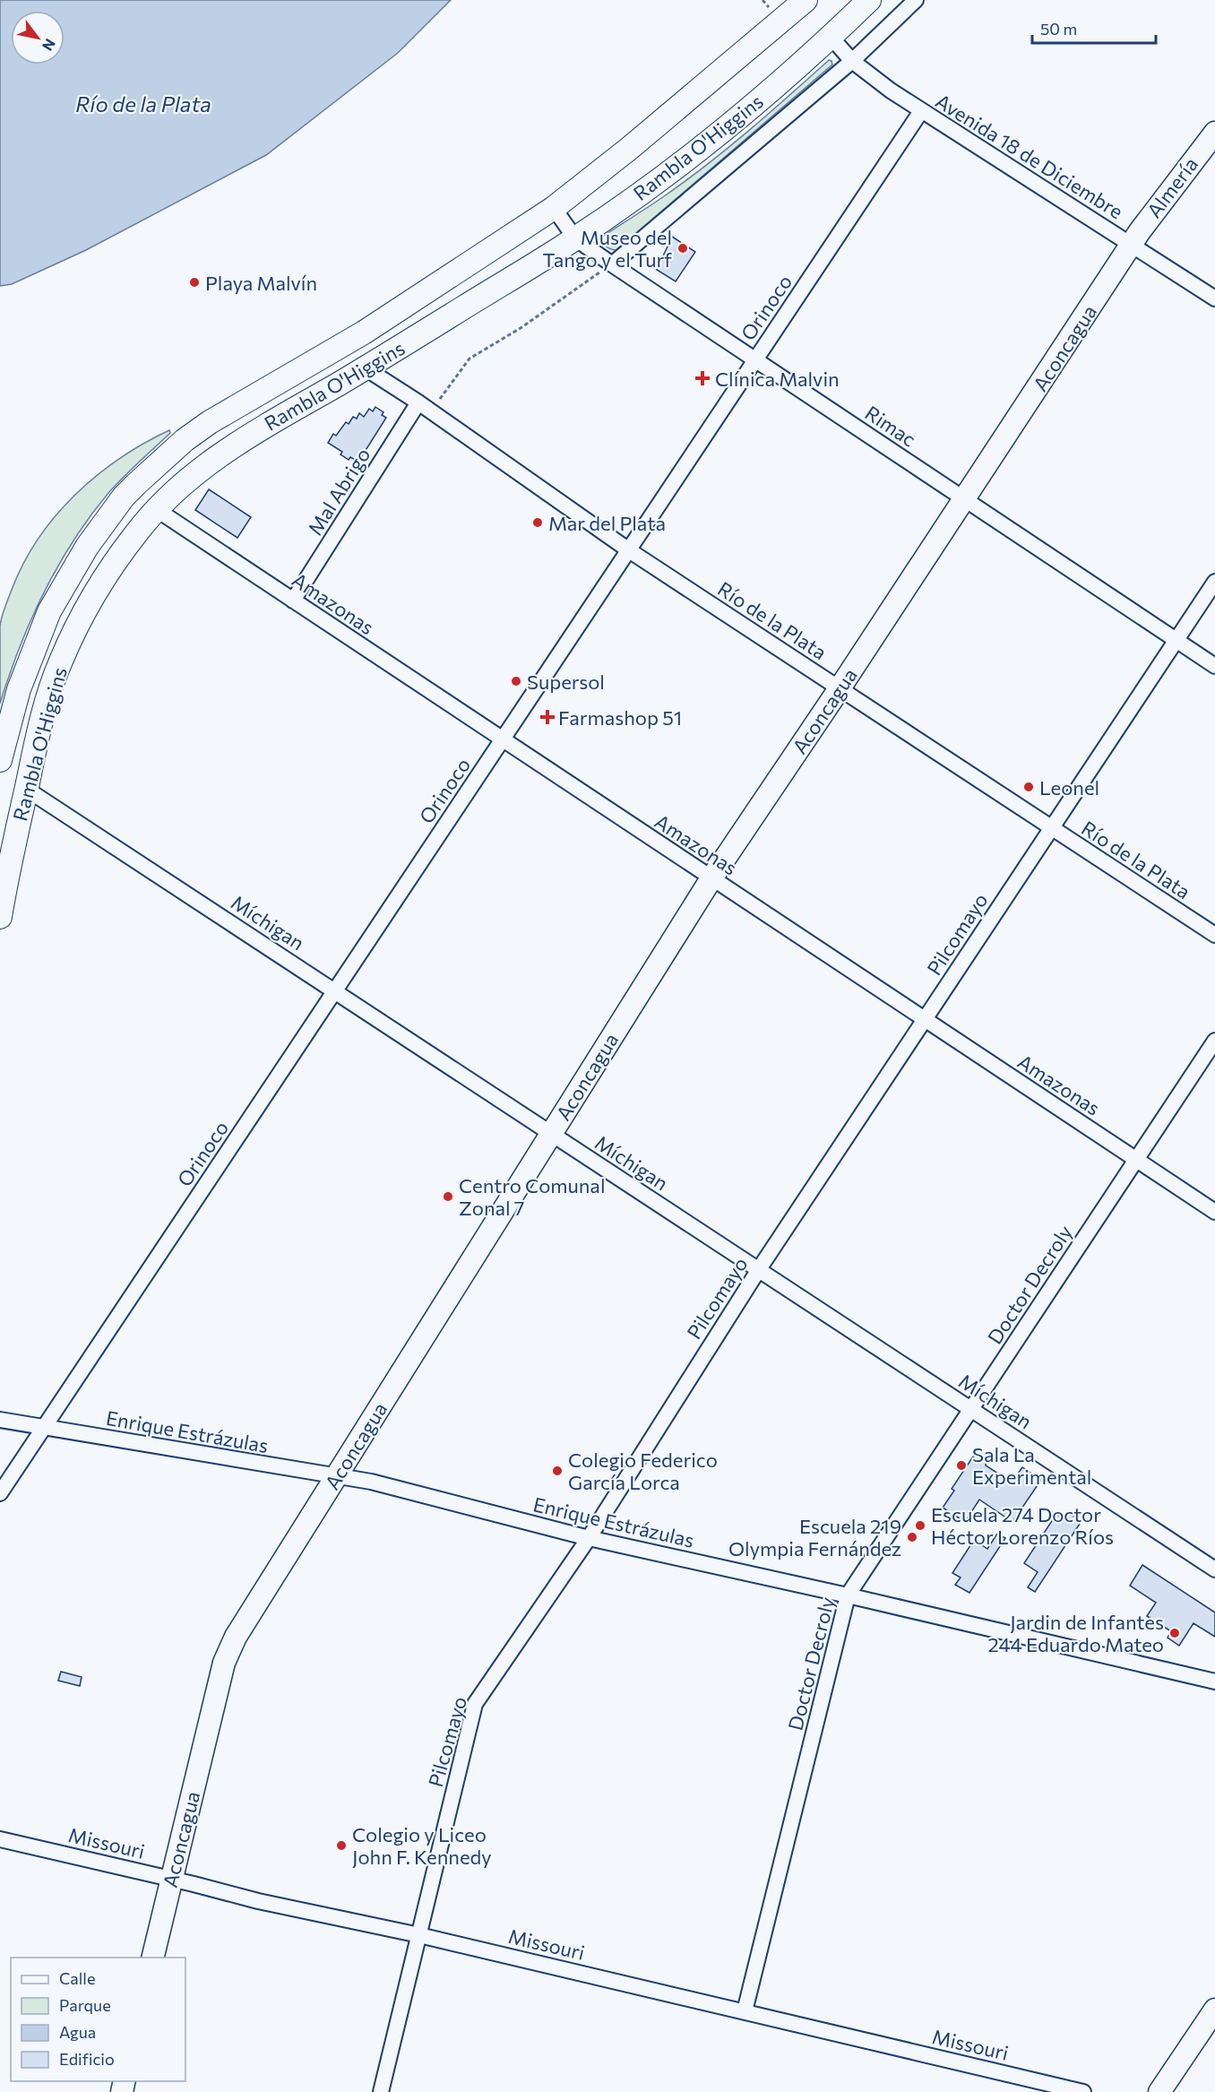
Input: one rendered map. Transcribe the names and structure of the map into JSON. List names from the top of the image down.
{
  "streets": {
    "main road": ["Rambla O'Higgins"],
    "street": [
      "Avenida 18 de Diciembre",
      "Almería",
      "Orinoco",
      "Aconcagua",
      "Rimac",
      "Mal Abrigo",
      "Amazonas",
      "Río de la Plata",
      "Míchigan",
      "Pilcomayo",
      "Doctor Decroly",
      "Enrique Estrázulas",
      "Missouri"
    ]
  },
  "crossings": [
    ["Rambla O'Higgins", "Avenida 18 de Diciembre"],
    ["Rambla O'Higgins", "Rimac"],
    ["Rambla O'Higgins", "Amazonas"],
    ["Rambla O'Higgins", "Río de la Plata"],
    ["Rambla O'Higgins", "Míchigan"],
    ["Avenida 18 de Diciembre", "Almería"],
    ["Avenida 18 de Diciembre", "Orinoco"],
    ["Avenida 18 de Diciembre", "Aconcagua"],
    ["Almería", "Aconcagua"],
    ["Orinoco", "Rimac"],
    ["Orinoco", "Amazonas"],
    ["Orinoco", "Río de la Plata"],
    ["Orinoco", "Míchigan"],
    ["Orinoco", "Enrique Estrázulas"],
    ["Aconcagua", "Rimac"],
    ["Aconcagua", "Amazonas"],
    ["Aconcagua", "Río de la Plata"],
    ["Aconcagua", "Míchigan"],
    ["Aconcagua", "Enrique Estrázulas"],
    ["Aconcagua", "Missouri"],
    ["Rimac", "Pilcomayo"],
    ["Mal Abrigo", "Amazonas"],
    ["Mal Abrigo", "Río de la Plata"],
    ["Amazonas", "Pilcomayo"],
    ["Amazonas", "Doctor Decroly"],
    ["Río de la Plata", "Pilcomayo"],
    ["Míchigan", "Pilcomayo"],
    ["Míchigan", "Doctor Decroly"],
    ["Pilcomayo", "Enrique Estrázulas"],
    ["Pilcomayo", "Missouri"],
    ["Doctor Decroly", "Enrique Estrázulas"],
    ["Doctor Decroly", "Missouri"]
  ],
  "water": ["Río de la Plata"],
  "places": {
    "other": [
      "Museo del Tango y el Turf",
      "Playa Malvín",
      "Mar del Plata",
      "Supersol",
      "Leonel",
      "Centro Comunal Zonal 7",
      "Sala La Experimental",
      "Colegio Federico García Lorca",
      "Escuela 274 Doctor Héctor Lorenzo Ríos",
      "Escuela 219 Olympia Fernández",
      "Jardin de Infantes 244 Eduardo Mateo",
      "Colegio y Liceo John F. Kennedy"
    ],
    "health": ["Clínica Malvin", "Farmashop 51"]
  },
  "legend": [
    "Calle",
    "Parque",
    "Agua",
    "Edificio"
  ],
  "scale_bar": "50 m",
  "north": "bottom right"
}
